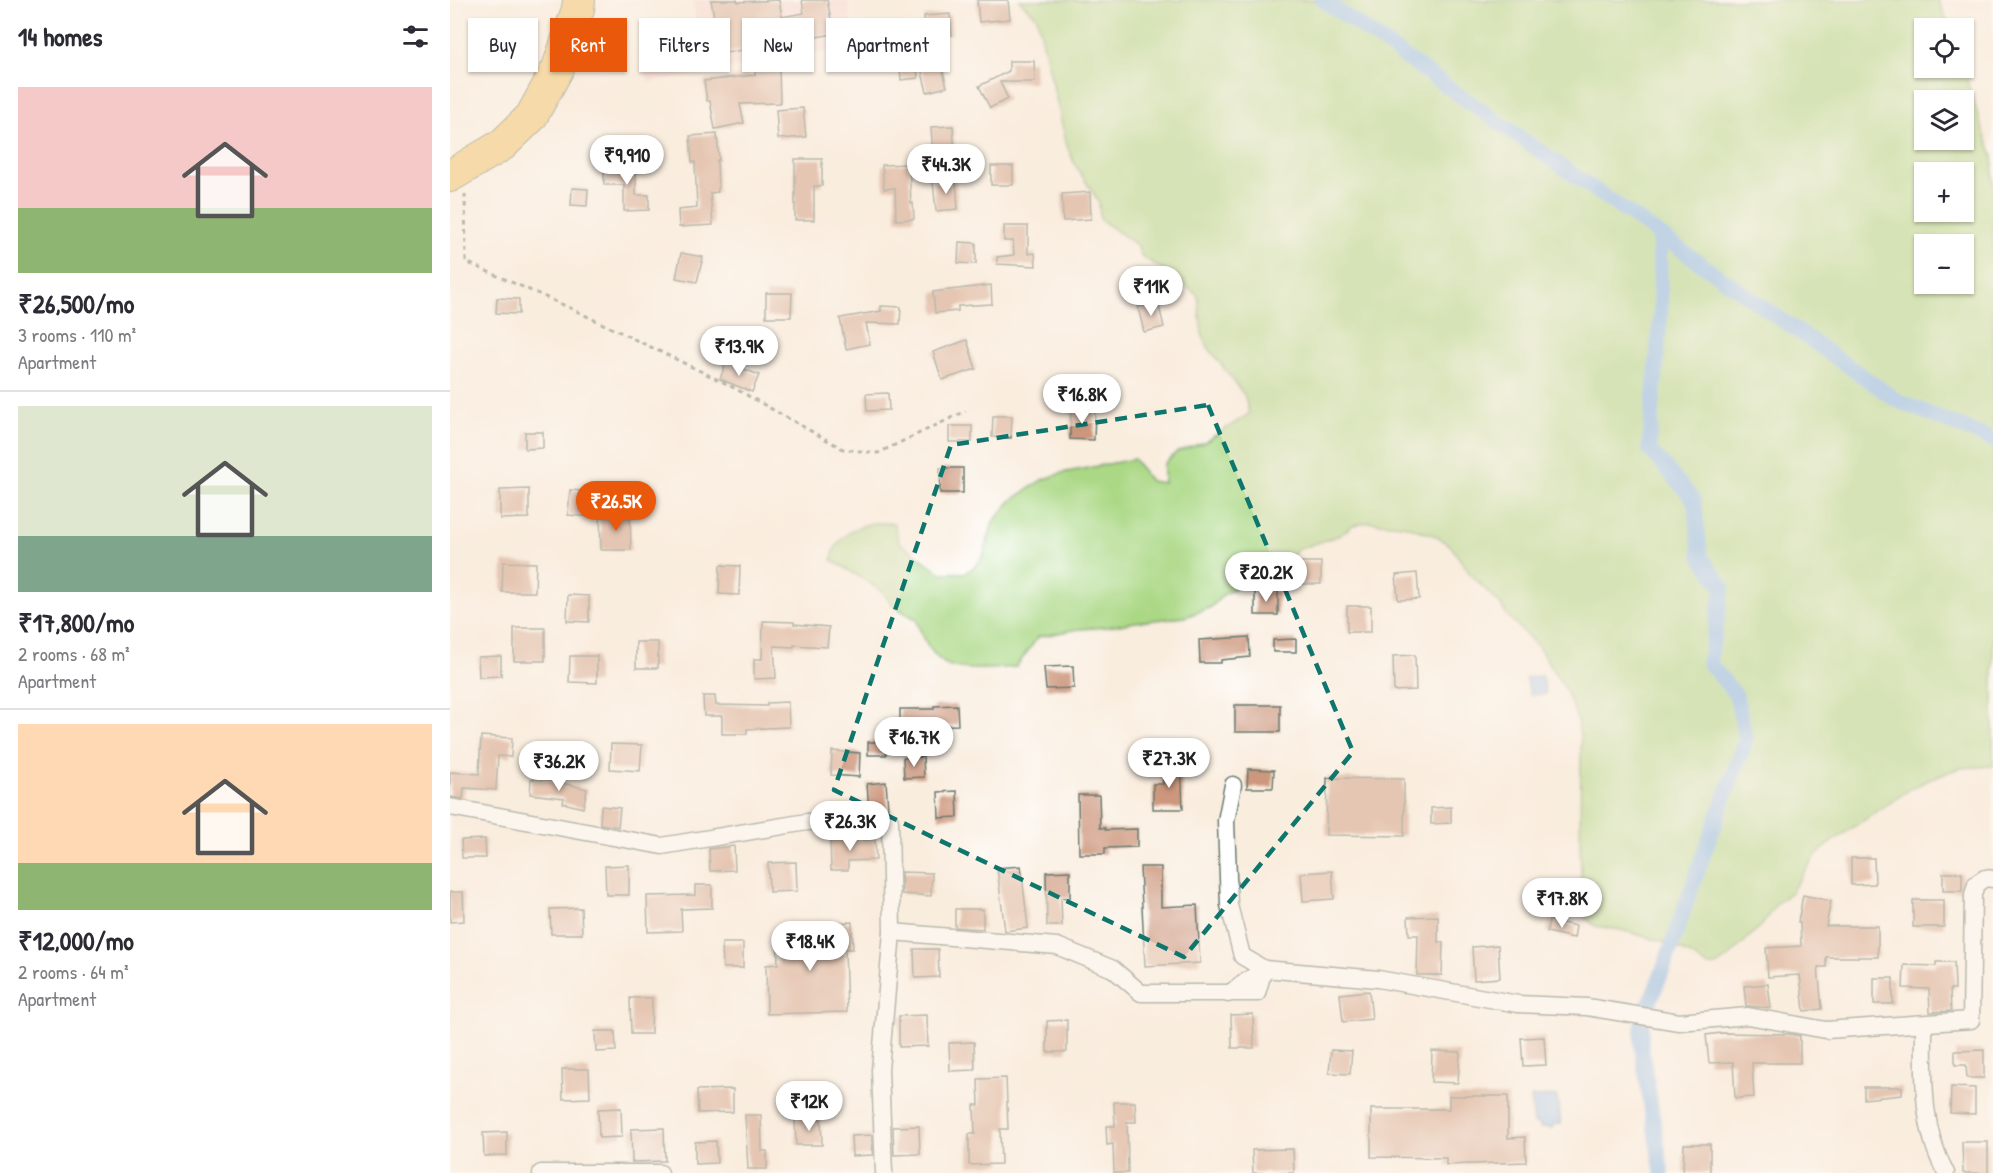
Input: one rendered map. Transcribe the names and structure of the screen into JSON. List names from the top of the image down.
{
  "page": {
    "heading": "14 homes",
    "map_buttons": ["+", "−"],
    "chip": [
      "Buy",
      "Rent",
      "Filters",
      "New",
      "Apartment"
    ],
    "list": [
      {
        "name": "₹26,500/mo",
        "note": "3 rooms · 110 m² · Apartment"
      },
      {
        "name": "₹17,800/mo",
        "note": "2 rooms · 68 m² · Apartment"
      },
      {
        "name": "₹12,000/mo",
        "note": "2 rooms · 64 m² · Apartment"
      }
    ],
    "price": [
      "₹9,910",
      "₹44.3K",
      "₹11K",
      "₹13.9K",
      "₹16.8K",
      "₹26.5K",
      "₹20.2K",
      "₹16.7K",
      "₹27.3K",
      "₹36.2K",
      "₹26.3K",
      "₹17.8K",
      "₹18.4K",
      "₹12K"
    ]
  }
}
